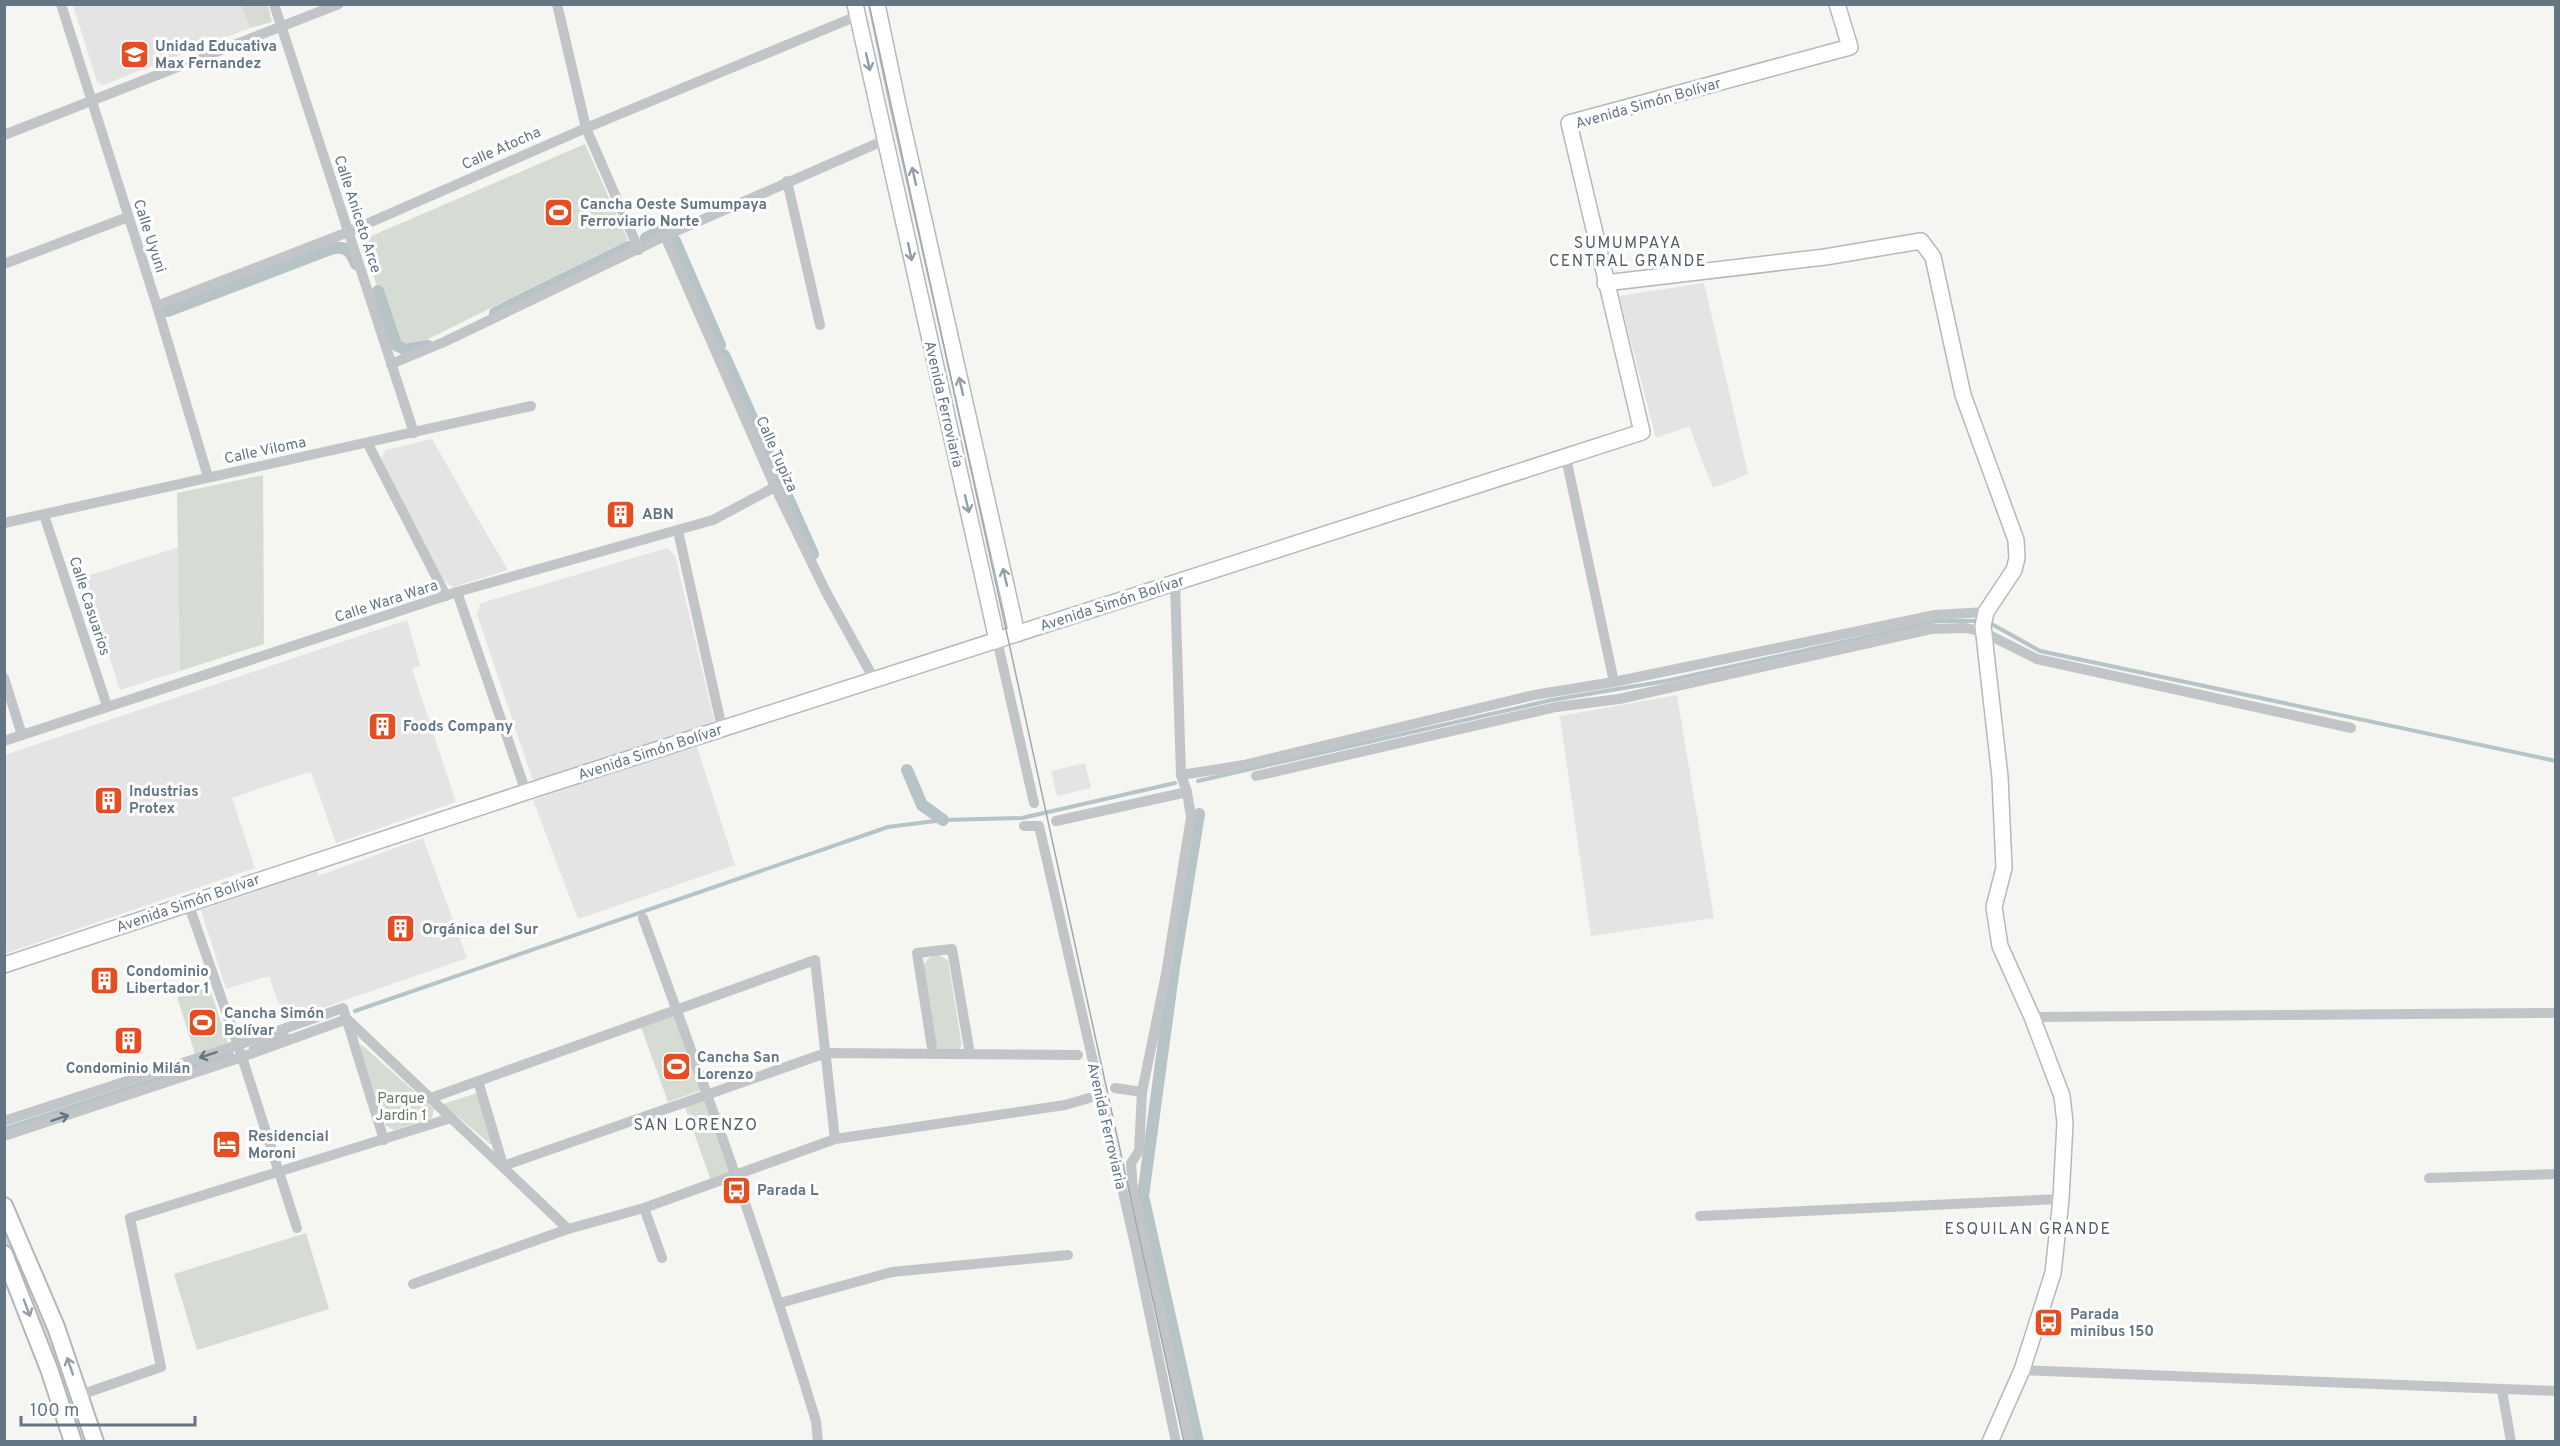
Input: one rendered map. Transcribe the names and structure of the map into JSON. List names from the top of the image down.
{
  "streets": {
    "street": [
      "Avenida Simón Bolívar",
      "Calle Atocha",
      "Calle Aniceto Arce",
      "Calle Uyuni",
      "Avenida Ferroviaria",
      "Calle Viloma",
      "Calle Tupiza",
      "Calle Wara Wara",
      "Calle Casuarios"
    ]
  },
  "crossings": [
    ["Avenida Simón Bolívar", "Avenida Ferroviaria"],
    ["Avenida Simón Bolívar", "Calle Tupiza"],
    ["Calle Atocha", "Calle Aniceto Arce"],
    ["Calle Atocha", "Calle Uyuni"],
    ["Calle Atocha", "Avenida Ferroviaria"],
    ["Calle Aniceto Arce", "Calle Viloma"],
    ["Calle Uyuni", "Calle Viloma"],
    ["Calle Viloma", "Calle Casuarios"],
    ["Calle Tupiza", "Calle Wara Wara"],
    ["Calle Wara Wara", "Calle Casuarios"]
  ],
  "districts": ["SUMUMPAYA CENTRAL GRANDE", "SAN LORENZO", "ESQUILAN GRANDE"],
  "parks": ["Parque Jardin 1"],
  "places": {
    "school or university": ["Unidad Educativa Max Fernandez"],
    "sports": ["Cancha Oeste Sumumpaya Ferroviario Norte", "Cancha Simón Bolívar", "Cancha San Lorenzo"],
    "building": [
      "ABN",
      "Foods Company",
      "Industrias Protex",
      "Orgánica del Sur",
      "Condominio Libertador 1",
      "Condominio Milán"
    ],
    "hotel": ["Residencial Moroni"],
    "bus stop": ["Parada L", "Parada minibus 150"]
  },
  "scale_bar": "100 m"
}
